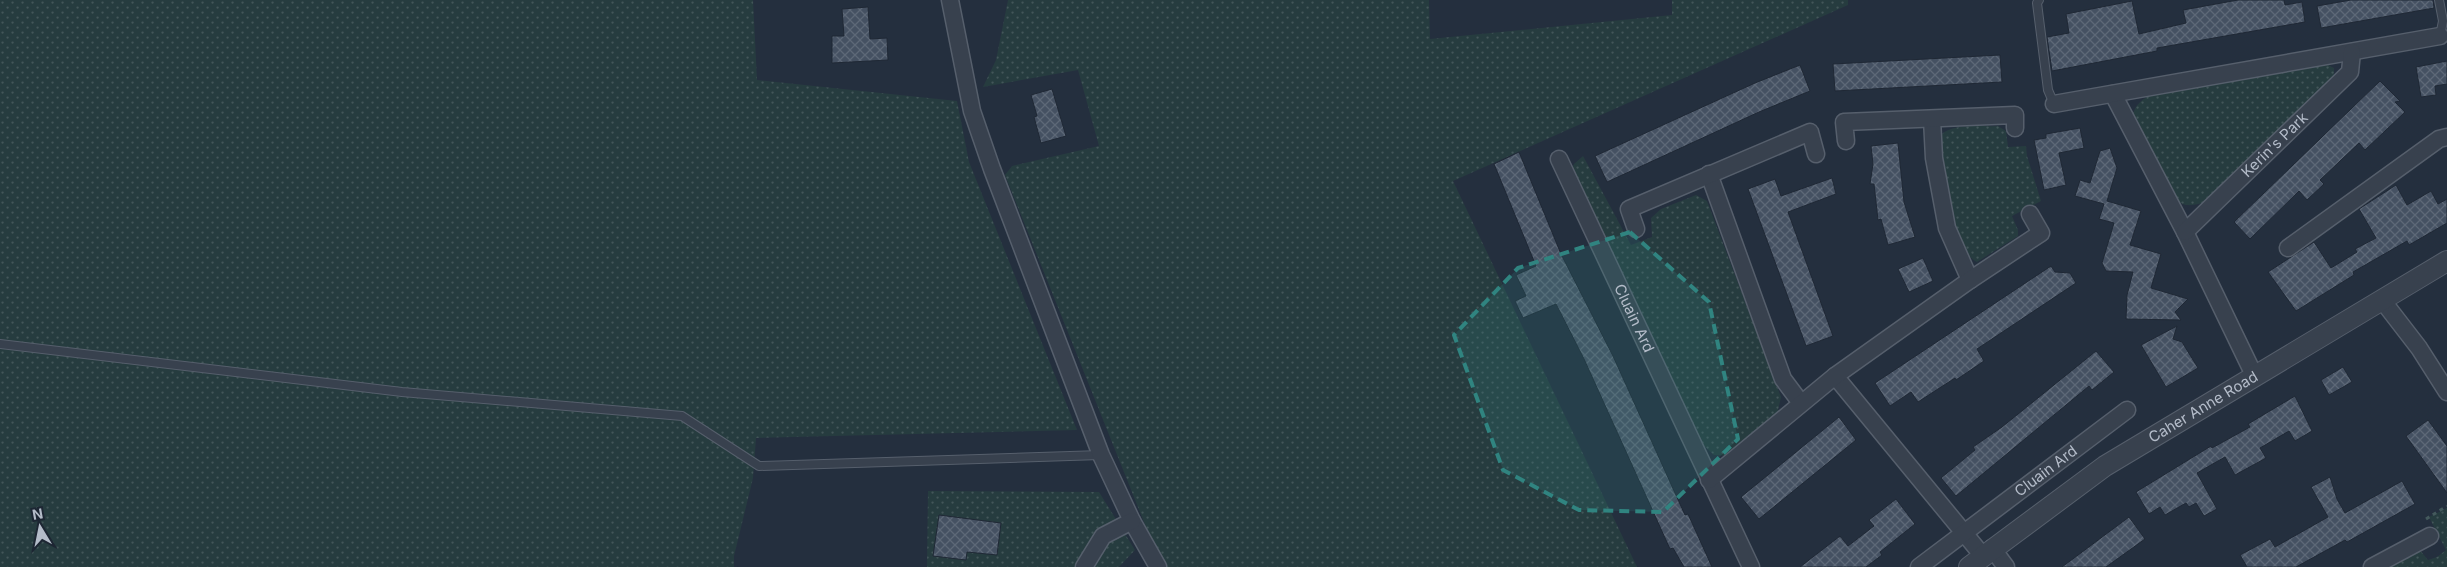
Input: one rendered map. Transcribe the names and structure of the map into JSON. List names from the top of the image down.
{
  "streets": {
    "street": ["Kerin's Park", "Cluain Ard", "Caher Anne Road"]
  },
  "north": "top"
}
